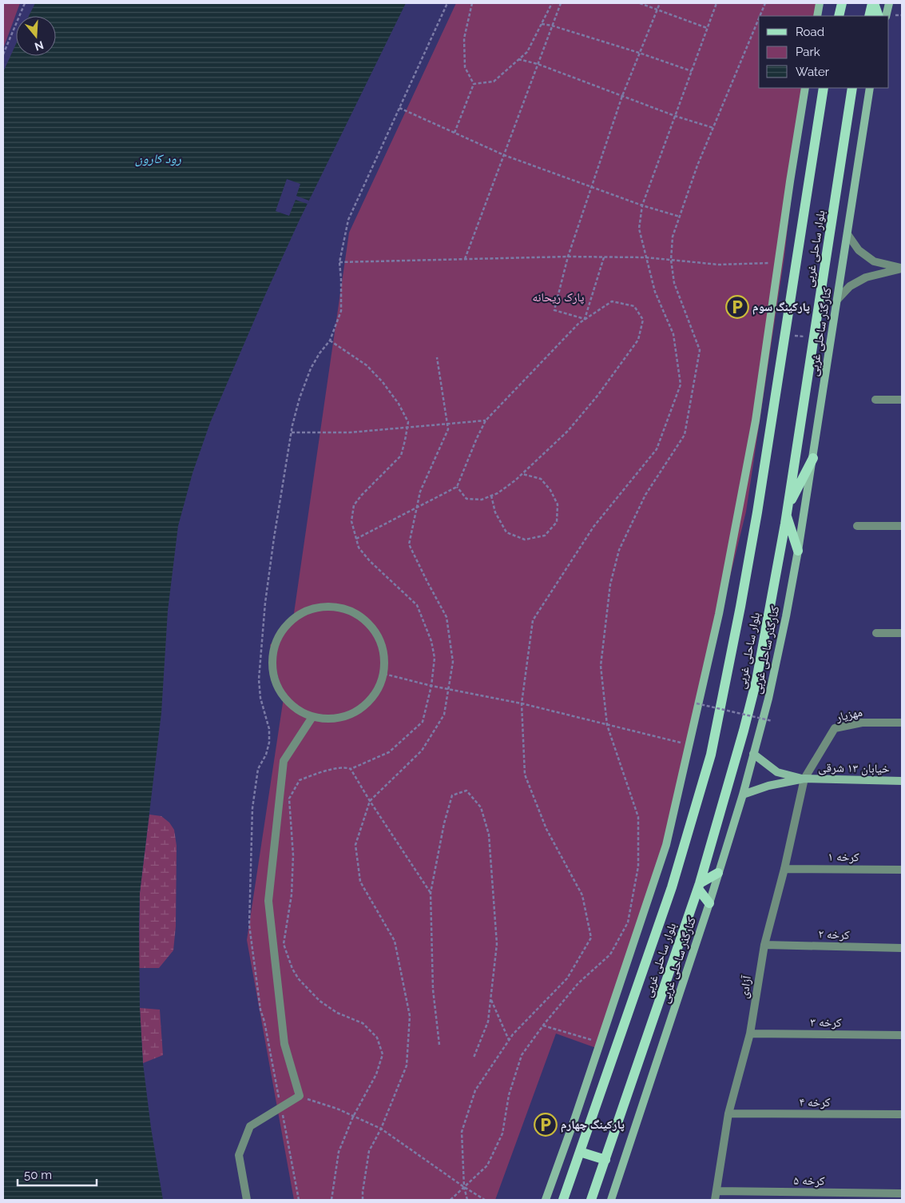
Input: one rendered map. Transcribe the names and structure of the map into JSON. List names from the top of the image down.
{
  "streets": {
    "main road": ["بلوار ساحلی غربی"],
    "street": [
      "کنارگذر ساحلی غربی",
      "مهزیار",
      "خیابان ۱۳ شرقی",
      "کرخه ۱",
      "کرخه ۲",
      "آزادی",
      "کرخه ۳",
      "کرخه ۴",
      "کرخه ۵"
    ]
  },
  "crossings": [
    ["کنارگذر ساحلی غربی", "خیابان ۱۳ شرقی"],
    ["مهزیار", "خیابان ۱۳ شرقی"],
    ["مهزیار", "آزادی"],
    ["خیابان ۱۳ شرقی", "آزادی"],
    ["کرخه ۱", "آزادی"],
    ["کرخه ۲", "آزادی"],
    ["آزادی", "کرخه ۳"],
    ["آزادی", "کرخه ۴"],
    ["آزادی", "کرخه ۵"]
  ],
  "water": ["رود کارون"],
  "parks": ["پارک ریحانه"],
  "places": {
    "parking": ["پارکینگ سوم", "پارکینگ چهارم"]
  },
  "legend": ["Road", "Park", "Water"],
  "scale_bar": "50 m",
  "north": "bottom"
}
